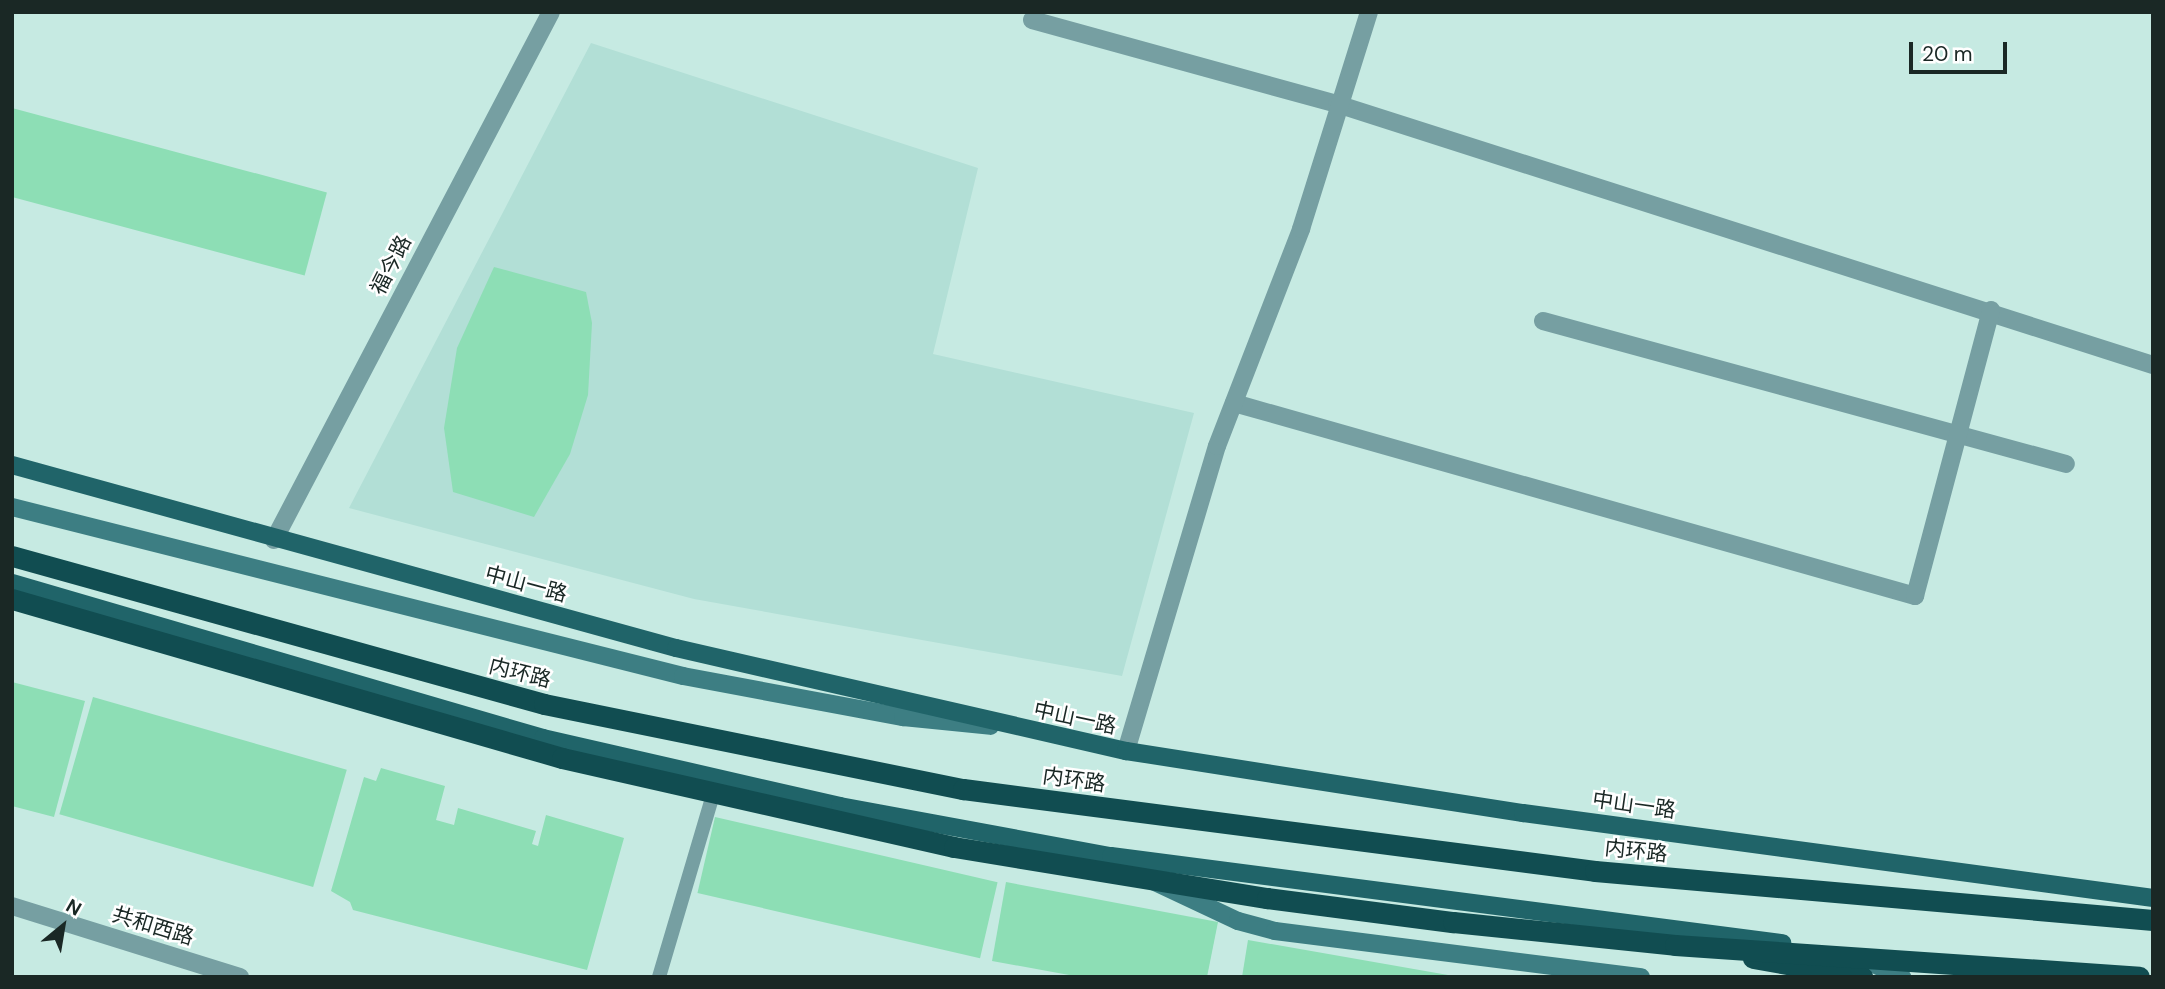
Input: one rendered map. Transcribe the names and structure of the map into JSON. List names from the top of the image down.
{
  "streets": {
    "highway": ["内环路"],
    "main road": ["中山一路"],
    "street": ["福今路", "共和西路"]
  },
  "crossings": [
    ["福今路", "中山一路"]
  ],
  "scale_bar": "20 m",
  "north": "top right"
}
